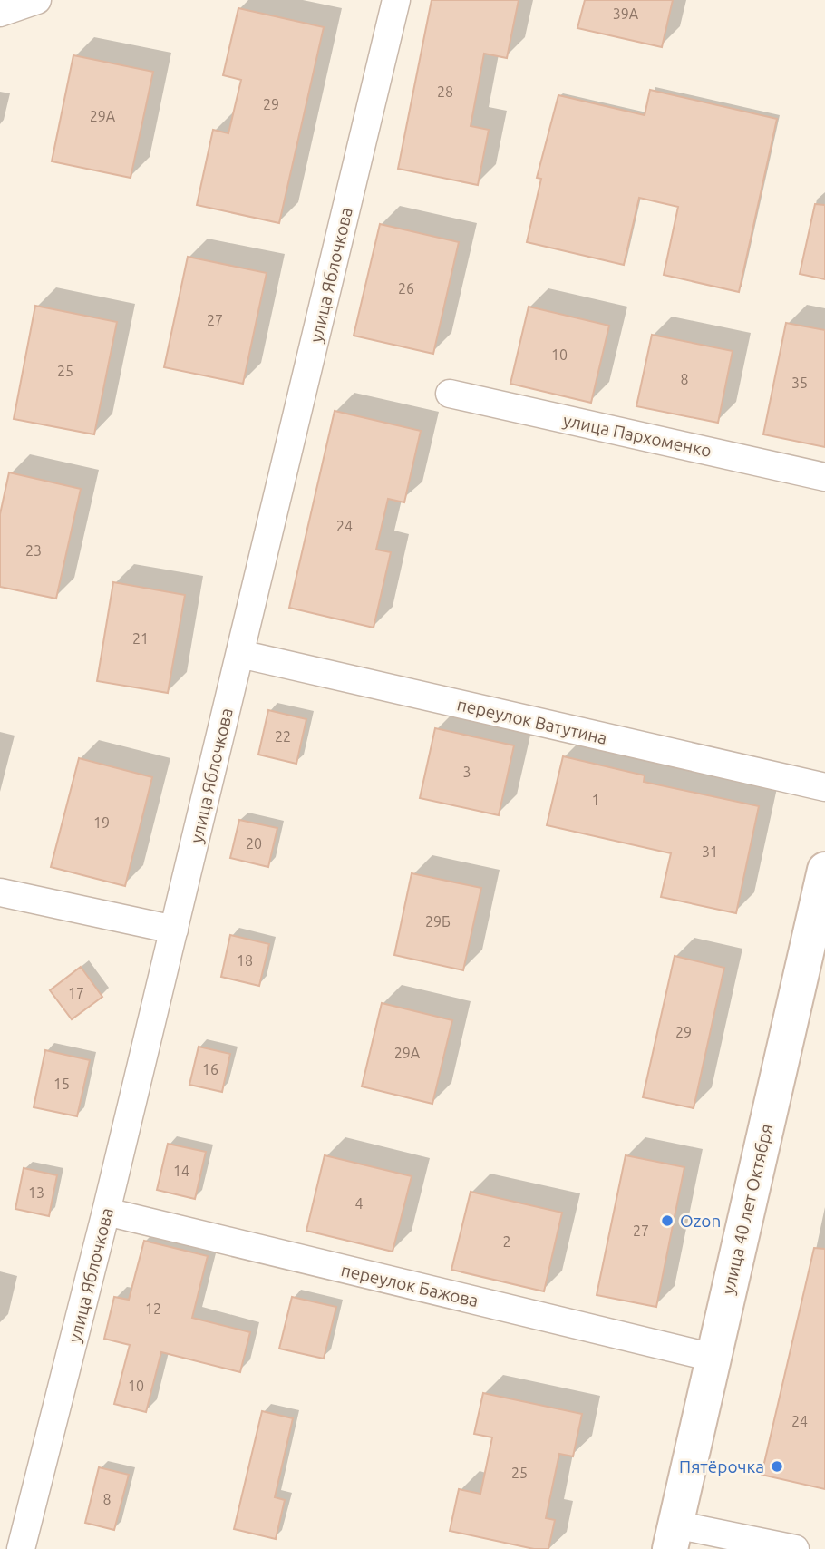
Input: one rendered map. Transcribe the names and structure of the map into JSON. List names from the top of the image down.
{
  "streets": {
    "street": [
      "улица Яблочкова",
      "улица Пархоменко",
      "переулок Ватутина",
      "улица 40 лет Октября",
      "переулок Бажова"
    ]
  },
  "crossings": [
    ["улица Яблочкова", "переулок Ватутина"],
    ["улица Яблочкова", "переулок Бажова"],
    ["улица 40 лет Октября", "переулок Бажова"]
  ],
  "places": ["Ozon", "Пятёрочка"],
  "house_numbers": [
    "39А",
    "28",
    "29",
    "29А",
    "26",
    "27",
    "10",
    "25",
    "8",
    "35",
    "24",
    "23",
    "21",
    "22",
    "3",
    "1",
    "19",
    "20",
    "31",
    "29Б",
    "18",
    "17",
    "29",
    "29А",
    "16",
    "15",
    "14",
    "13",
    "4",
    "27",
    "2",
    "12",
    "10",
    "24",
    "25",
    "8"
  ]
}
